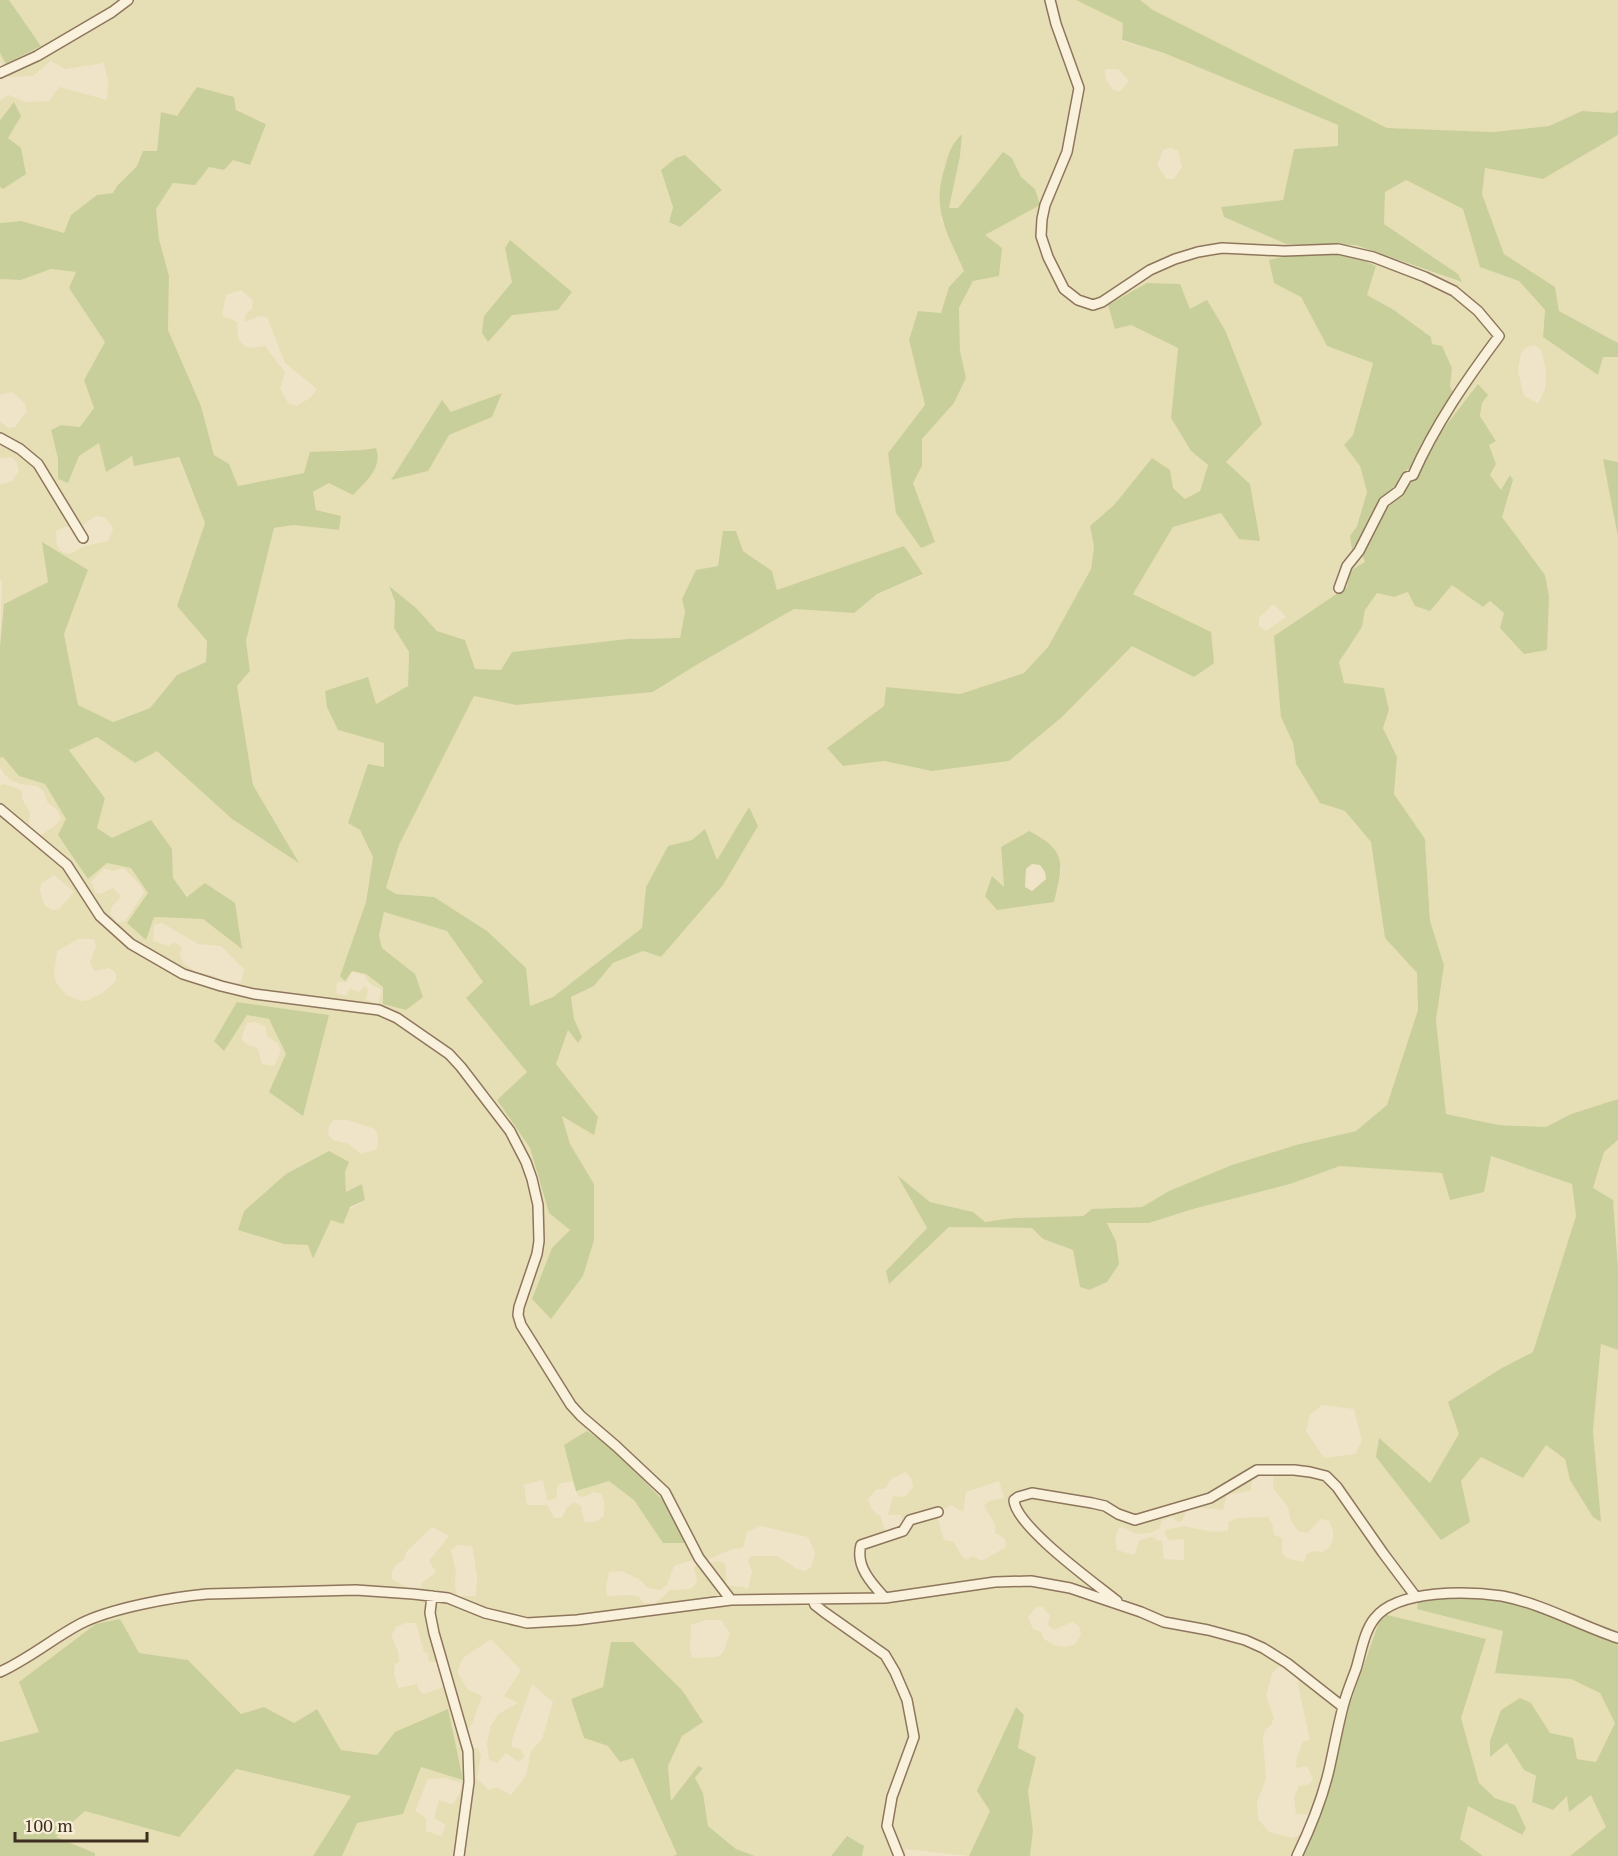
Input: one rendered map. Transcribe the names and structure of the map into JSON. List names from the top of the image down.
{
  "scale_bar": "100 m"
}
